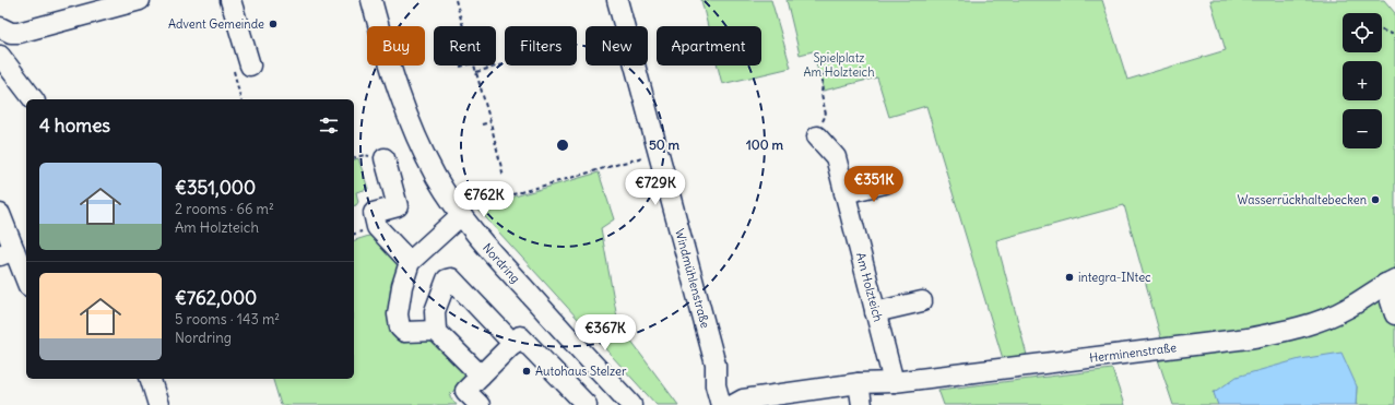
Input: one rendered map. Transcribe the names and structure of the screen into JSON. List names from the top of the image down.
{
  "streets": {
    "street": [
      "Nordring",
      "Windmühlenstraße",
      "Am Holzteich",
      "Herminenstraße"
    ]
  },
  "crossings": [
    ["Am Holzteich", "Herminenstraße"]
  ],
  "parks": ["Spielplatz Am Holzteich"],
  "places": [
    "Advent Gemeinde",
    "Wasserrückhaltebecken",
    "integra-INtec",
    "Autohaus Stelzer"
  ],
  "page": {
    "map_buttons": ["+", "−"],
    "chip": [
      "Buy",
      "Rent",
      "Filters",
      "New",
      "Apartment"
    ],
    "heading": "4 homes",
    "list": [
      {
        "name": "€351,000",
        "note": "2 rooms · 66 m² · Am Holzteich"
      },
      {
        "name": "€762,000",
        "note": "5 rooms · 143 m² · Nordring"
      }
    ],
    "price": [
      "€351K",
      "€729K",
      "€762K",
      "€367K"
    ]
  },
  "rings": ["50 m", "100 m"]
}
